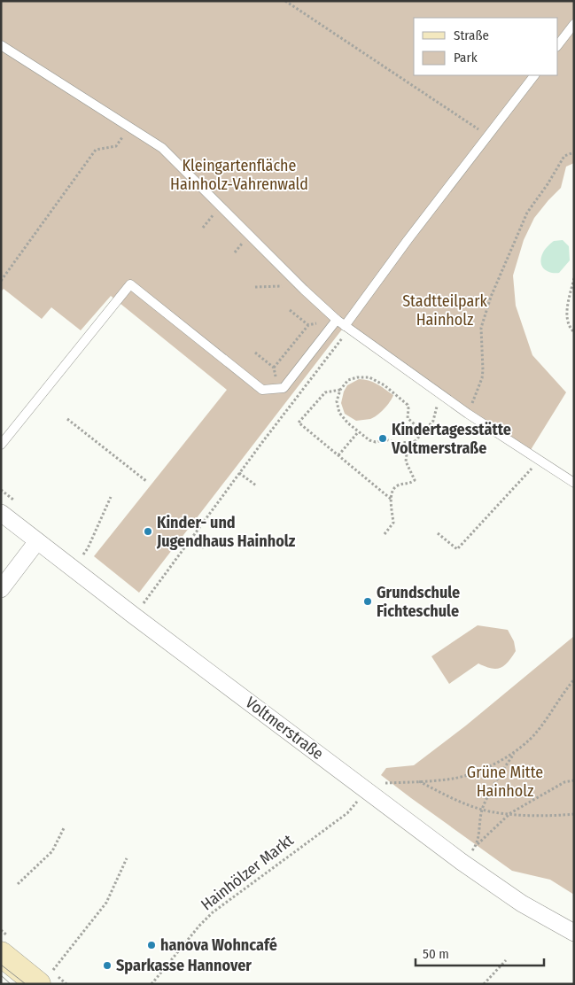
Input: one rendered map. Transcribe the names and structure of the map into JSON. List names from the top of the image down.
{
  "streets": {
    "street": ["Voltmerstraße"],
    "path": ["Hainhölzer Markt"]
  },
  "crossings": [
    ["Voltmerstraße", "Hainhölzer Markt"]
  ],
  "parks": ["Kleingartenfläche Hainholz-Vahrenwald", "Stadtteilpark Hainholz", "Grüne Mitte Hainholz"],
  "places": [
    "Kindertagesstätte Voltmerstraße",
    "Kinder- und Jugendhaus Hainholz",
    "Grundschule Fichteschule",
    "hanova Wohncafé",
    "Sparkasse Hannover"
  ],
  "legend": ["Straße", "Park"],
  "scale_bar": "50 m"
}
